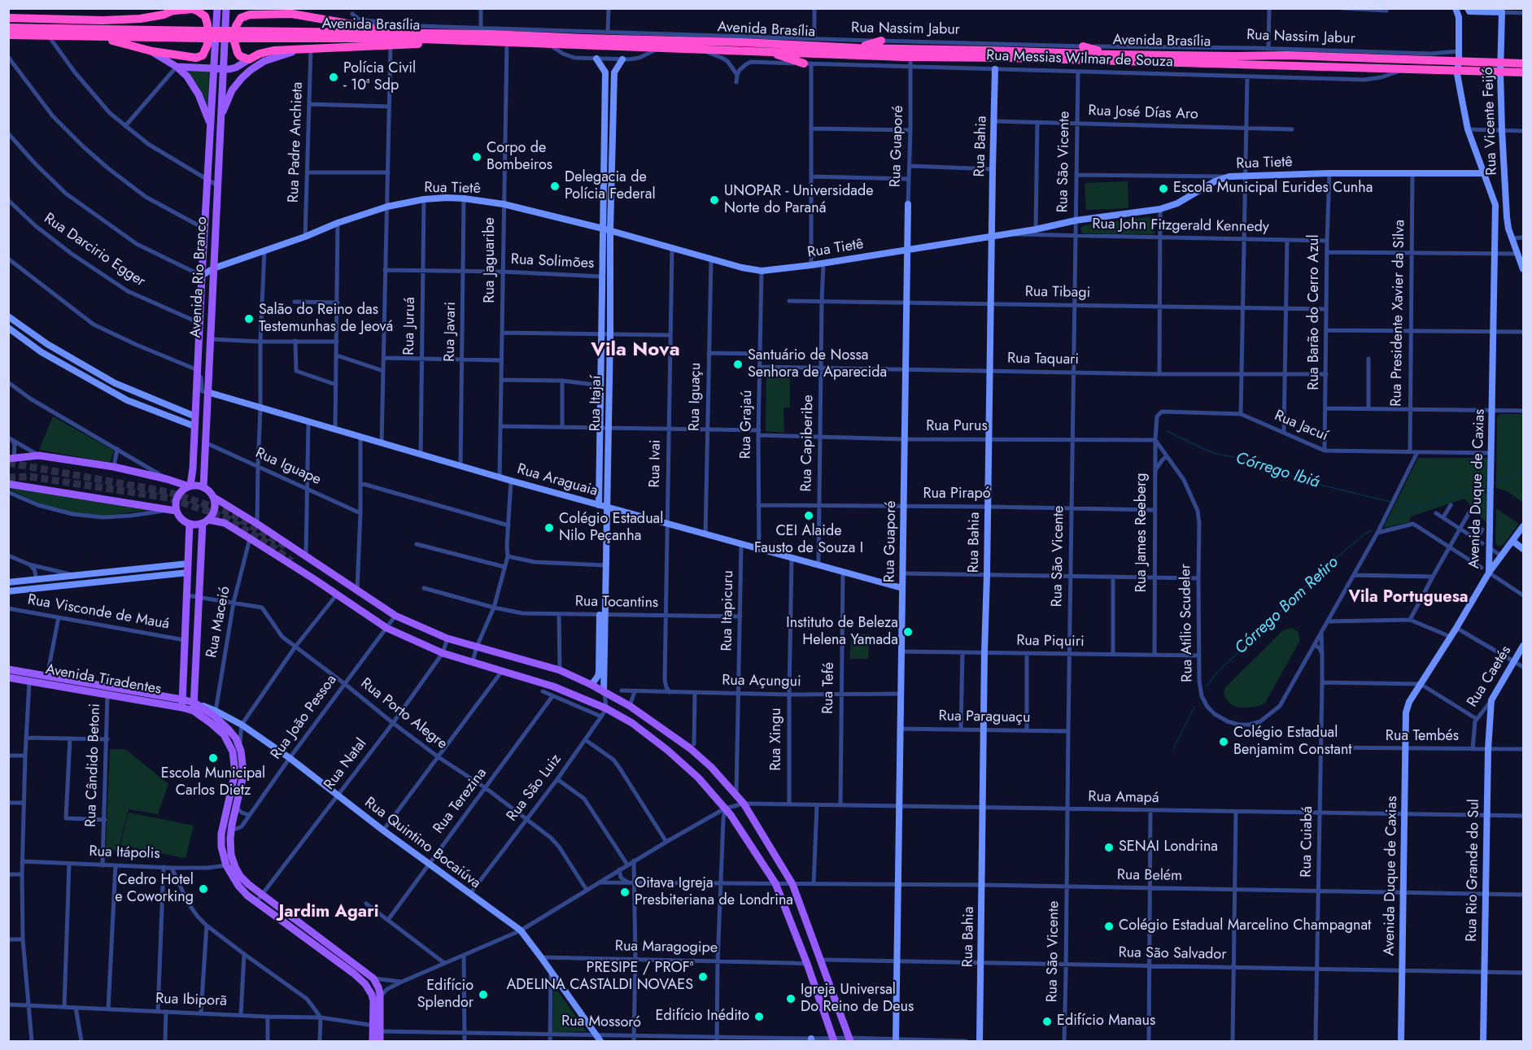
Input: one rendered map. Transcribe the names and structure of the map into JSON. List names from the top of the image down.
{
  "streets": {
    "highway": ["Avenida Brasília"],
    "main road": ["Avenida Rio Branco", "Avenida Tiradentes"],
    "street": [
      "Rua Nassim Jabur",
      "Rua Messias Wilmar de Souza",
      "Rua José Días Aro",
      "Rua Vicente Feijó",
      "Rua Padre Anchieta",
      "Rua Guaporé",
      "Rua Bahia",
      "Rua São Vicente",
      "Rua Tietê",
      "Rua John Fitzgerald Kennedy",
      "Rua Darcirio Egger",
      "Rua Jaguaribe",
      "Rua Solimões",
      "Rua Tibagi",
      "Rua Barão do Cerro Azul",
      "Rua Presidente Xavier da Silva",
      "Rua Juruá",
      "Rua Javari",
      "Rua Taquari",
      "Rua Iguaçu",
      "Rua Itajaí",
      "Rua Grajaú",
      "Rua Jacuí",
      "Rua Purus",
      "Rua Capiberibe",
      "Rua Ivai",
      "Rua Iguape",
      "Rua Araguaia",
      "Avenida Duque de Caxias",
      "Rua Pirapó",
      "Rua James Reeberg",
      "Rua Tocantins",
      "Rua Itapicuru",
      "Rua Visconde de Mauá",
      "Rua Maceió",
      "Rua Atílio Scudeler",
      "Rua Piquiri",
      "Rua Caetés",
      "Rua Açungui",
      "Rua Tefé",
      "Rua Porto Alegre",
      "Rua João Pessoa",
      "Rua Paraguaçu",
      "Rua Tembés",
      "Rua Xingu",
      "Rua Natal",
      "Rua Cândido Betoni",
      "Rua São Luiz",
      "Rua Amapá",
      "Rua Terezina",
      "Rua Cuiabá",
      "Rua Quintino Bocaiúva",
      "Rua Itápolis",
      "Rua Rio Grande do Sul",
      "Rua Belém",
      "Rua Maragogipe",
      "Rua São Salvador",
      "Rua Ibiporã",
      "Rua Mossoró"
    ]
  },
  "crossings": [
    ["Avenida Brasília", "Rua Nassim Jabur"],
    ["Avenida Brasília", "Rua Messias Wilmar de Souza"],
    ["Avenida Brasília", "Rua Vicente Feijó"],
    ["Avenida Brasília", "Rua Guaporé"],
    ["Avenida Brasília", "Rua Bahia"],
    ["Avenida Brasília", "Rua Jaguaribe"],
    ["Avenida Brasília", "Avenida Duque de Caxias"],
    ["Rua Nassim Jabur", "Rua Guaporé"],
    ["Rua Nassim Jabur", "Rua Bahia"],
    ["Rua Nassim Jabur", "Avenida Duque de Caxias"],
    ["Rua Messias Wilmar de Souza", "Rua Guaporé"],
    ["Rua Messias Wilmar de Souza", "Rua Bahia"],
    ["Rua Messias Wilmar de Souza", "Rua São Vicente"],
    ["Rua José Días Aro", "Rua Bahia"],
    ["Rua José Días Aro", "Rua São Vicente"],
    ["Rua Padre Anchieta", "Rua Tietê"],
    ["Rua Guaporé", "Rua Tietê"],
    ["Rua Guaporé", "Rua Tibagi"],
    ["Rua Guaporé", "Rua Taquari"],
    ["Rua Guaporé", "Rua Purus"],
    ["Rua Guaporé", "Rua Araguaia"],
    ["Rua Guaporé", "Rua Pirapó"],
    ["Rua Guaporé", "Rua Piquiri"],
    ["Rua Guaporé", "Rua Açungui"],
    ["Rua Guaporé", "Rua Paraguaçu"],
    ["Rua Guaporé", "Rua Amapá"],
    ["Rua Guaporé", "Rua Belém"],
    ["Rua Guaporé", "Rua São Salvador"],
    ["Rua Guaporé", "Rua Mossoró"],
    ["Rua Bahia", "Rua Tietê"],
    ["Rua Bahia", "Rua Tibagi"],
    ["Rua Bahia", "Rua Taquari"],
    ["Rua Bahia", "Rua Purus"],
    ["Rua Bahia", "Rua Pirapó"],
    ["Rua Bahia", "Rua Piquiri"],
    ["Rua Bahia", "Rua Paraguaçu"],
    ["Rua Bahia", "Rua Amapá"],
    ["Rua Bahia", "Rua Belém"],
    ["Rua Bahia", "Rua São Salvador"],
    ["Rua São Vicente", "Rua Tietê"],
    ["Rua São Vicente", "Rua John Fitzgerald Kennedy"],
    ["Rua São Vicente", "Rua Tibagi"],
    ["Rua São Vicente", "Rua Taquari"],
    ["Rua São Vicente", "Rua Purus"],
    ["Rua São Vicente", "Rua Pirapó"],
    ["Rua São Vicente", "Rua Piquiri"],
    ["Rua São Vicente", "Rua Paraguaçu"],
    ["Rua São Vicente", "Rua Amapá"],
    ["Rua São Vicente", "Rua Belém"],
    ["Rua São Vicente", "Rua São Salvador"],
    ["Rua Tietê", "Rua John Fitzgerald Kennedy"],
    ["Rua Tietê", "Rua Jaguaribe"],
    ["Rua Tietê", "Avenida Rio Branco"],
    ["Rua Tietê", "Rua Barão do Cerro Azul"],
    ["Rua Tietê", "Rua Presidente Xavier da Silva"],
    ["Rua Tietê", "Rua Juruá"],
    ["Rua Tietê", "Rua Javari"],
    ["Rua Tietê", "Rua Iguaçu"],
    ["Rua Tietê", "Rua Itajaí"],
    ["Rua Tietê", "Rua Grajaú"],
    ["Rua Tietê", "Rua Capiberibe"],
    ["Rua Tietê", "Rua Ivai"],
    ["Rua Tietê", "Avenida Duque de Caxias"],
    ["Rua John Fitzgerald Kennedy", "Rua Barão do Cerro Azul"],
    ["Rua Darcirio Egger", "Avenida Rio Branco"],
    ["Rua Jaguaribe", "Rua Solimões"],
    ["Rua Jaguaribe", "Rua Purus"],
    ["Rua Jaguaribe", "Rua Araguaia"],
    ["Rua Solimões", "Rua Juruá"],
    ["Rua Solimões", "Rua Javari"],
    ["Rua Solimões", "Rua Itajaí"],
    ["Avenida Rio Branco", "Rua Iguape"],
    ["Avenida Rio Branco", "Rua Araguaia"],
    ["Rua Tibagi", "Rua Barão do Cerro Azul"],
    ["Rua Tibagi", "Rua Capiberibe"],
    ["Rua Barão do Cerro Azul", "Rua Taquari"],
    ["Rua Barão do Cerro Azul", "Rua Jacuí"],
    ["Rua Presidente Xavier da Silva", "Rua Jacuí"],
    ["Rua Juruá", "Rua Araguaia"],
    ["Rua Javari", "Rua Araguaia"],
    ["Rua Taquari", "Rua Grajaú"],
    ["Rua Taquari", "Rua Capiberibe"],
    ["Rua Iguaçu", "Rua Purus"],
    ["Rua Iguaçu", "Rua Araguaia"],
    ["Rua Itajaí", "Rua Purus"],
    ["Rua Itajaí", "Rua Araguaia"],
    ["Rua Itajaí", "Rua Tocantins"],
    ["Rua Grajaú", "Rua Purus"],
    ["Rua Grajaú", "Rua Araguaia"],
    ["Rua Grajaú", "Rua Pirapó"],
    ["Rua Jacuí", "Avenida Duque de Caxias"],
    ["Rua Jacuí", "Rua James Reeberg"],
    ["Rua Jacuí", "Rua Atílio Scudeler"],
    ["Rua Purus", "Rua Capiberibe"],
    ["Rua Purus", "Rua Ivai"],
    ["Rua Purus", "Rua James Reeberg"],
    ["Rua Purus", "Rua Atílio Scudeler"],
    ["Rua Capiberibe", "Rua Araguaia"],
    ["Rua Capiberibe", "Rua Pirapó"],
    ["Rua Ivai", "Rua Araguaia"],
    ["Rua Ivai", "Rua Tocantins"],
    ["Rua Ivai", "Rua Açungui"],
    ["Rua Araguaia", "Rua Itapicuru"],
    ["Rua Araguaia", "Rua Tefé"],
    ["Rua Araguaia", "Rua Xingu"],
    ["Avenida Duque de Caxias", "Rua Tembés"],
    ["Avenida Duque de Caxias", "Rua Amapá"],
    ["Avenida Duque de Caxias", "Rua Belém"],
    ["Avenida Duque de Caxias", "Rua São Salvador"],
    ["Rua Pirapó", "Rua James Reeberg"],
    ["Rua James Reeberg", "Rua Atílio Scudeler"],
    ["Rua James Reeberg", "Rua Piquiri"],
    ["Rua Tocantins", "Rua Itapicuru"],
    ["Rua Itapicuru", "Rua Açungui"],
    ["Rua Maceió", "Rua Porto Alegre"],
    ["Rua Maceió", "Rua Quintino Bocaiúva"],
    ["Rua Atílio Scudeler", "Rua Piquiri"],
    ["Rua Atílio Scudeler", "Rua Cuiabá"],
    ["Rua Caetés", "Rua Tembés"],
    ["Rua Caetés", "Rua Rio Grande do Sul"],
    ["Avenida Tiradentes", "Rua Cândido Betoni"],
    ["Avenida Tiradentes", "Rua Quintino Bocaiúva"],
    ["Rua Açungui", "Rua Tefé"],
    ["Rua Açungui", "Rua Xingu"],
    ["Rua Tefé", "Rua Amapá"],
    ["Rua Porto Alegre", "Rua João Pessoa"],
    ["Rua Porto Alegre", "Rua Natal"],
    ["Rua Porto Alegre", "Rua São Luiz"],
    ["Rua Porto Alegre", "Rua Amapá"],
    ["Rua Porto Alegre", "Rua Terezina"],
    ["Rua João Pessoa", "Rua Quintino Bocaiúva"],
    ["Rua Tembés", "Rua Cuiabá"],
    ["Rua Tembés", "Rua Rio Grande do Sul"],
    ["Rua Xingu", "Rua Amapá"],
    ["Rua Natal", "Rua Quintino Bocaiúva"],
    ["Rua Cândido Betoni", "Rua Itápolis"],
    ["Rua São Luiz", "Rua Quintino Bocaiúva"],
    ["Rua Amapá", "Rua Cuiabá"],
    ["Rua Amapá", "Rua Quintino Bocaiúva"],
    ["Rua Amapá", "Rua Rio Grande do Sul"],
    ["Rua Amapá", "Rua Belém"],
    ["Rua Terezina", "Rua Quintino Bocaiúva"],
    ["Rua Cuiabá", "Rua Belém"],
    ["Rua Cuiabá", "Rua São Salvador"],
    ["Rua Quintino Bocaiúva", "Rua Maragogipe"],
    ["Rua Quintino Bocaiúva", "Rua Mossoró"],
    ["Rua Rio Grande do Sul", "Rua Belém"],
    ["Rua Rio Grande do Sul", "Rua São Salvador"]
  ],
  "districts": ["Vila Nova", "Vila Portuguesa", "Jardim Agari"],
  "water": ["Córrego Ibiá", "Córrego Bom Retiro"],
  "places": [
    "Polícia Civil - 10ª Sdp",
    "Corpo de Bombeiros",
    "Delegacia de Polícia Federal",
    "Escola Municipal Eurides Cunha",
    "UNOPAR - Universidade Norte do Paraná",
    "Salão do Reino das Testemunhas de Jeová",
    "Santuário de Nossa Senhora de Aparecida",
    "CEI Alaide Fausto de Souza I",
    "Colégio Estadual Nilo Peçanha",
    "Instituto de Beleza Helena Yamada",
    "Colégio Estadual Benjamim Constant",
    "Escola Municipal Carlos Dietz",
    "SENAI Londrina",
    "Cedro Hotel e Coworking",
    "Oitava Igreja Presbiteriana de Londrina",
    "Colégio Estadual Marcelino Champagnat",
    "PRESIPE / PROFª ADELINA CASTALDI NOVAES",
    "Edifício Splendor",
    "Igreja Universal Do Reino de Deus",
    "Edifício Inédito",
    "Edifício Manaus"
  ]
}
